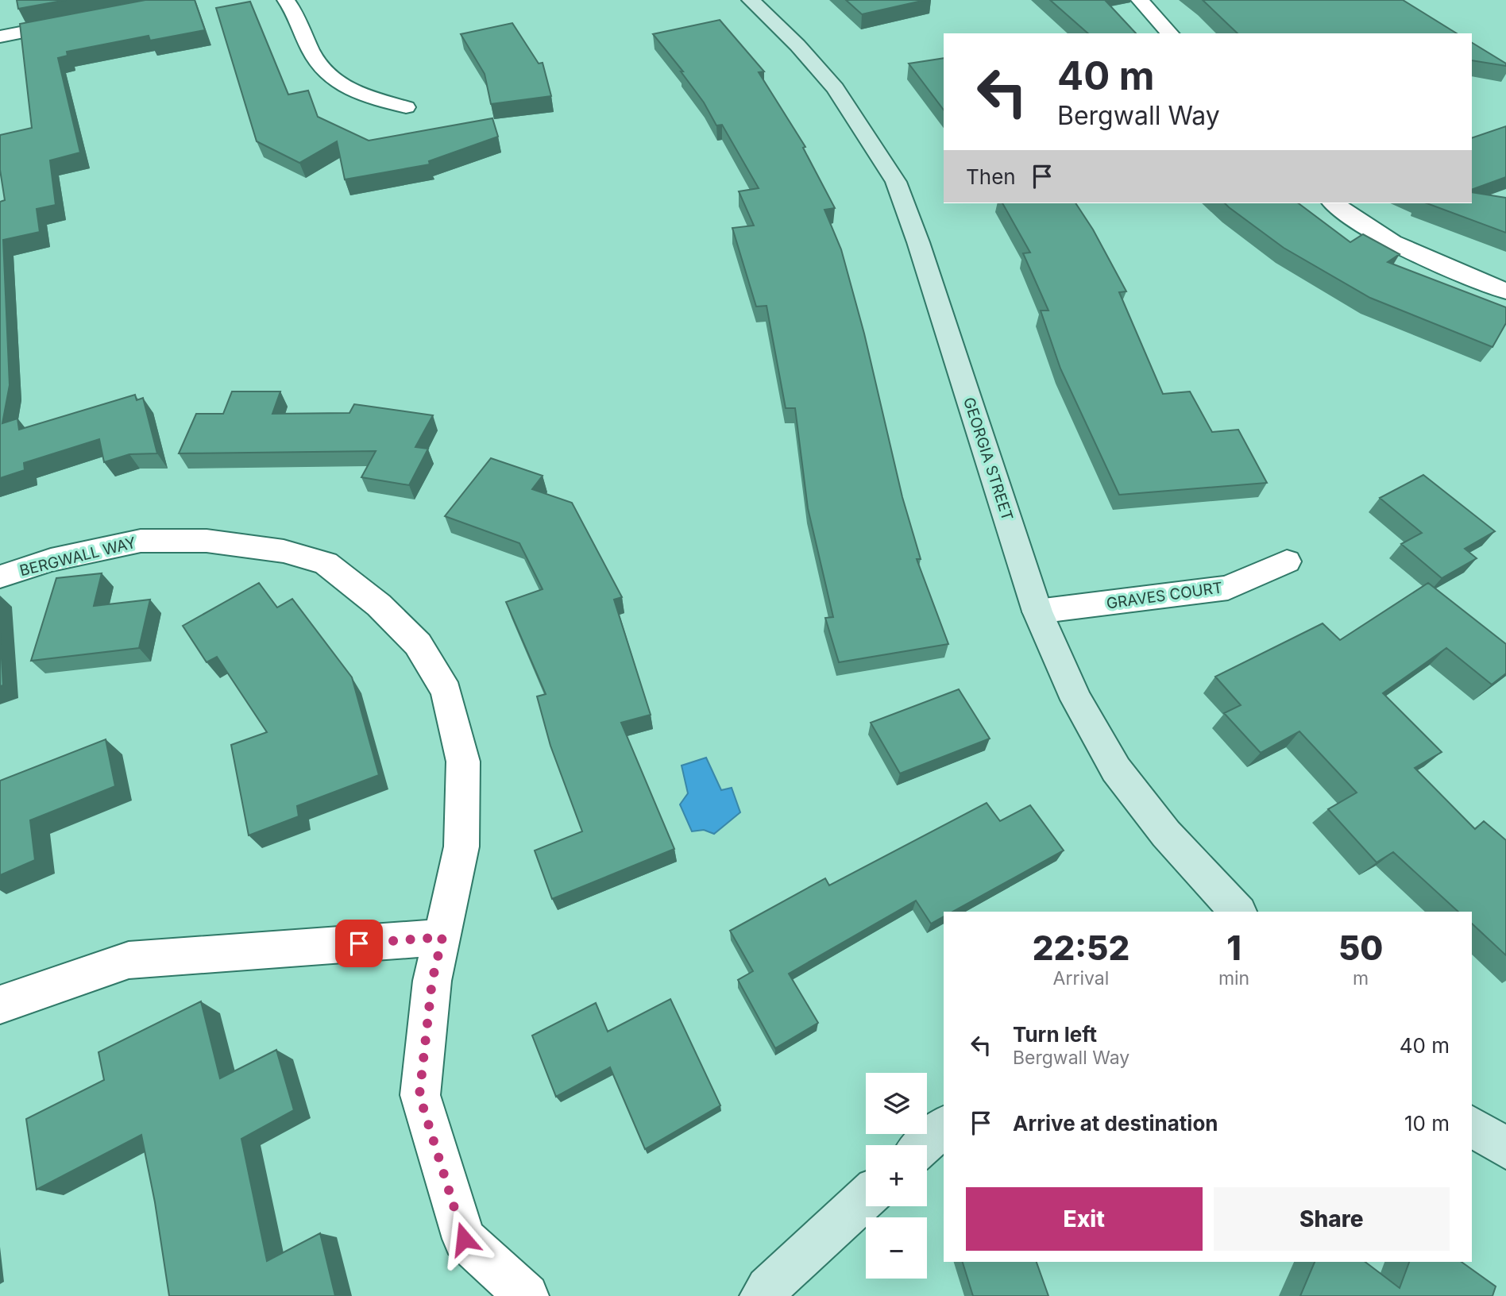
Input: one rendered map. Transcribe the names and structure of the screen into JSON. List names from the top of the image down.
{
  "streets": {
    "main road": ["GEORGIA STREET"],
    "street": ["BERGWALL WAY", "GRAVES COURT"]
  },
  "crossings": [
    ["GEORGIA STREET", "GRAVES COURT"]
  ],
  "page": {
    "turn": ["40 m", "Bergwall Way"],
    "then": "Then",
    "eta": [
      "22:52",
      "Arrival",
      "1",
      "min",
      "50",
      "m"
    ],
    "list": [
      {
        "name": "Turn left",
        "note": "Bergwall Way",
        "value": "40 m"
      },
      {
        "name": "Arrive at destination",
        "value": "10 m"
      }
    ],
    "map_buttons": ["+", "−"],
    "buttons": ["Exit", "Share"]
  }
}
